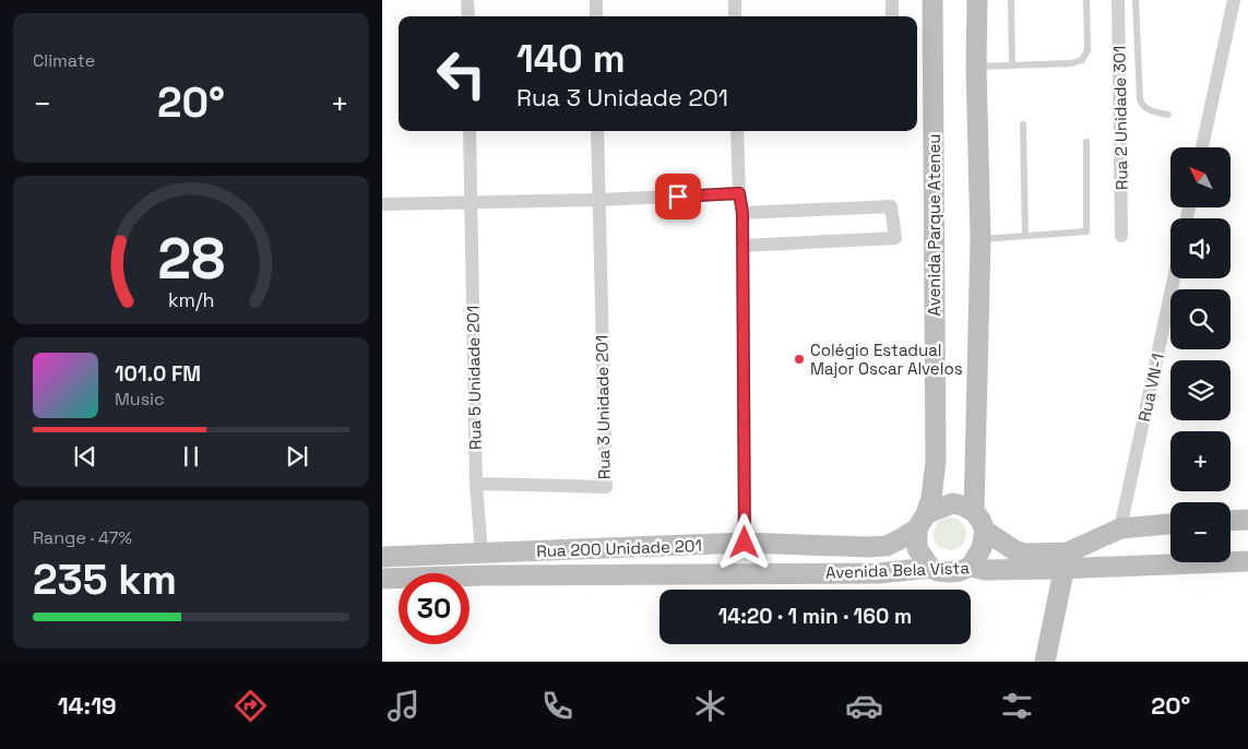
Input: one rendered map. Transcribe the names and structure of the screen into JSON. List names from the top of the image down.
{
  "streets": {
    "main road": ["Avenida Parque Ateneu", "Rua 200 Unidade 201", "Avenida Bela Vista"],
    "street": [
      "Rua 2 Unidade 301",
      "Rua 5 Unidade 201",
      "Rua VN-1",
      "Rua 3 Unidade 201"
    ]
  },
  "crossings": [
    ["Avenida Parque Ateneu", "Rua 200 Unidade 201"],
    ["Avenida Parque Ateneu", "Avenida Bela Vista"],
    ["Rua 5 Unidade 201", "Rua 3 Unidade 201"],
    ["Rua 5 Unidade 201", "Rua 200 Unidade 201"],
    ["Rua VN-1", "Avenida Bela Vista"],
    ["Rua 200 Unidade 201", "Avenida Bela Vista"]
  ],
  "places": ["Colégio Estadual Major Oscar Alvelos"],
  "north": "top left",
  "page": {
    "tile": [
      "Climate",
      ["Range · 47%", "235 km"]
    ],
    "turn": ["140 m", "Rua 3 Unidade 201"],
    "heat": ["−", "20°", "+"],
    "map_buttons": ["+", "−"],
    "song": ["101.0 FM", "Music"],
    "limit": "30",
    "trip": "14:20 · 1 min · 160 m",
    "tabs": ["14:19", "20°"],
    "gauge": ["28", "km/h"]
  }
}
